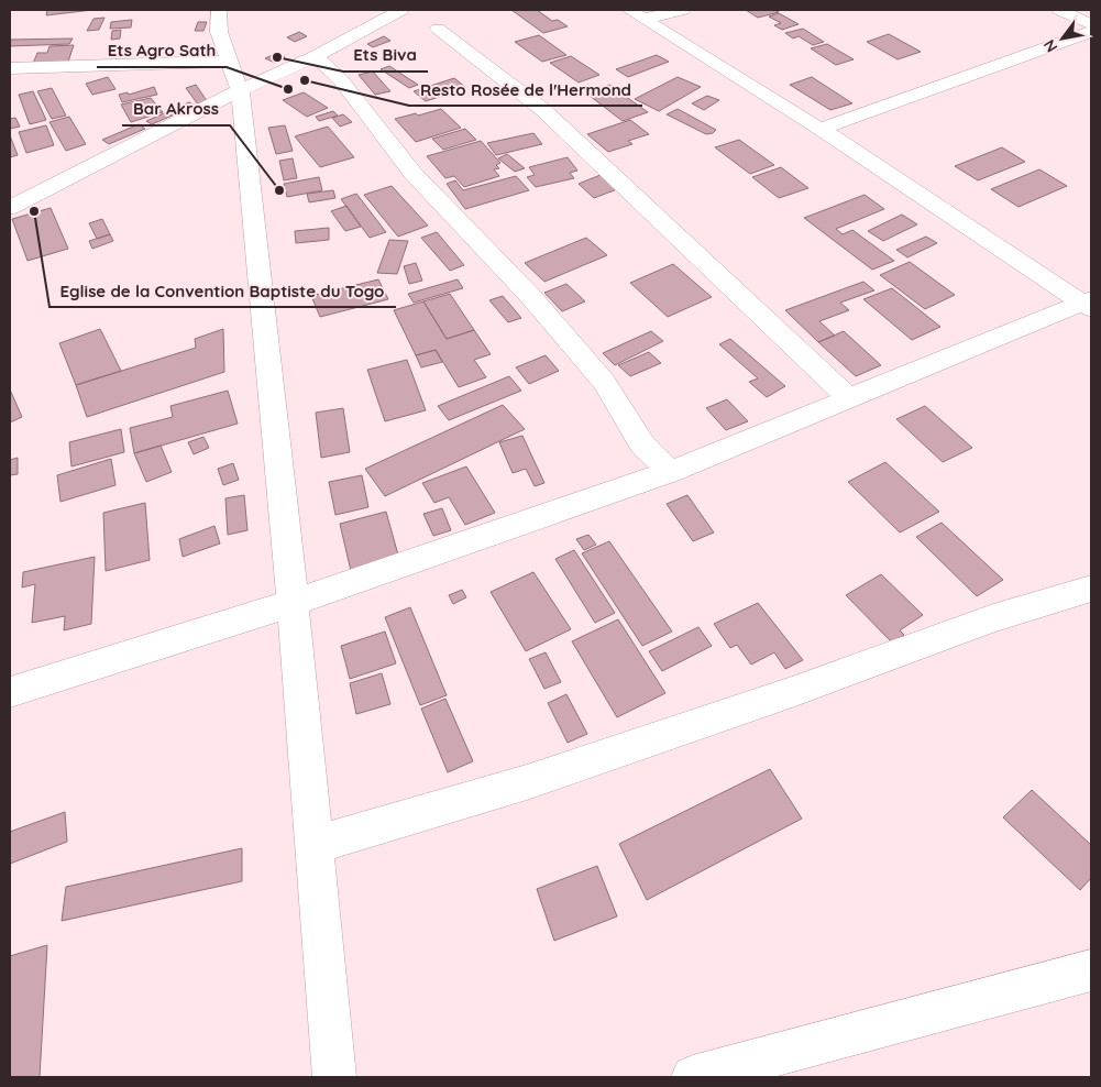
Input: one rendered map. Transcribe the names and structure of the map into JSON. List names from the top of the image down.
{
  "places": [
    "Ets Biva",
    "Resto Rosée de l'Hermond",
    "Ets Agro Sath",
    "Bar Akross",
    "Eglise de la Convention Baptiste du Togo"
  ],
  "north": "bottom left"
}
